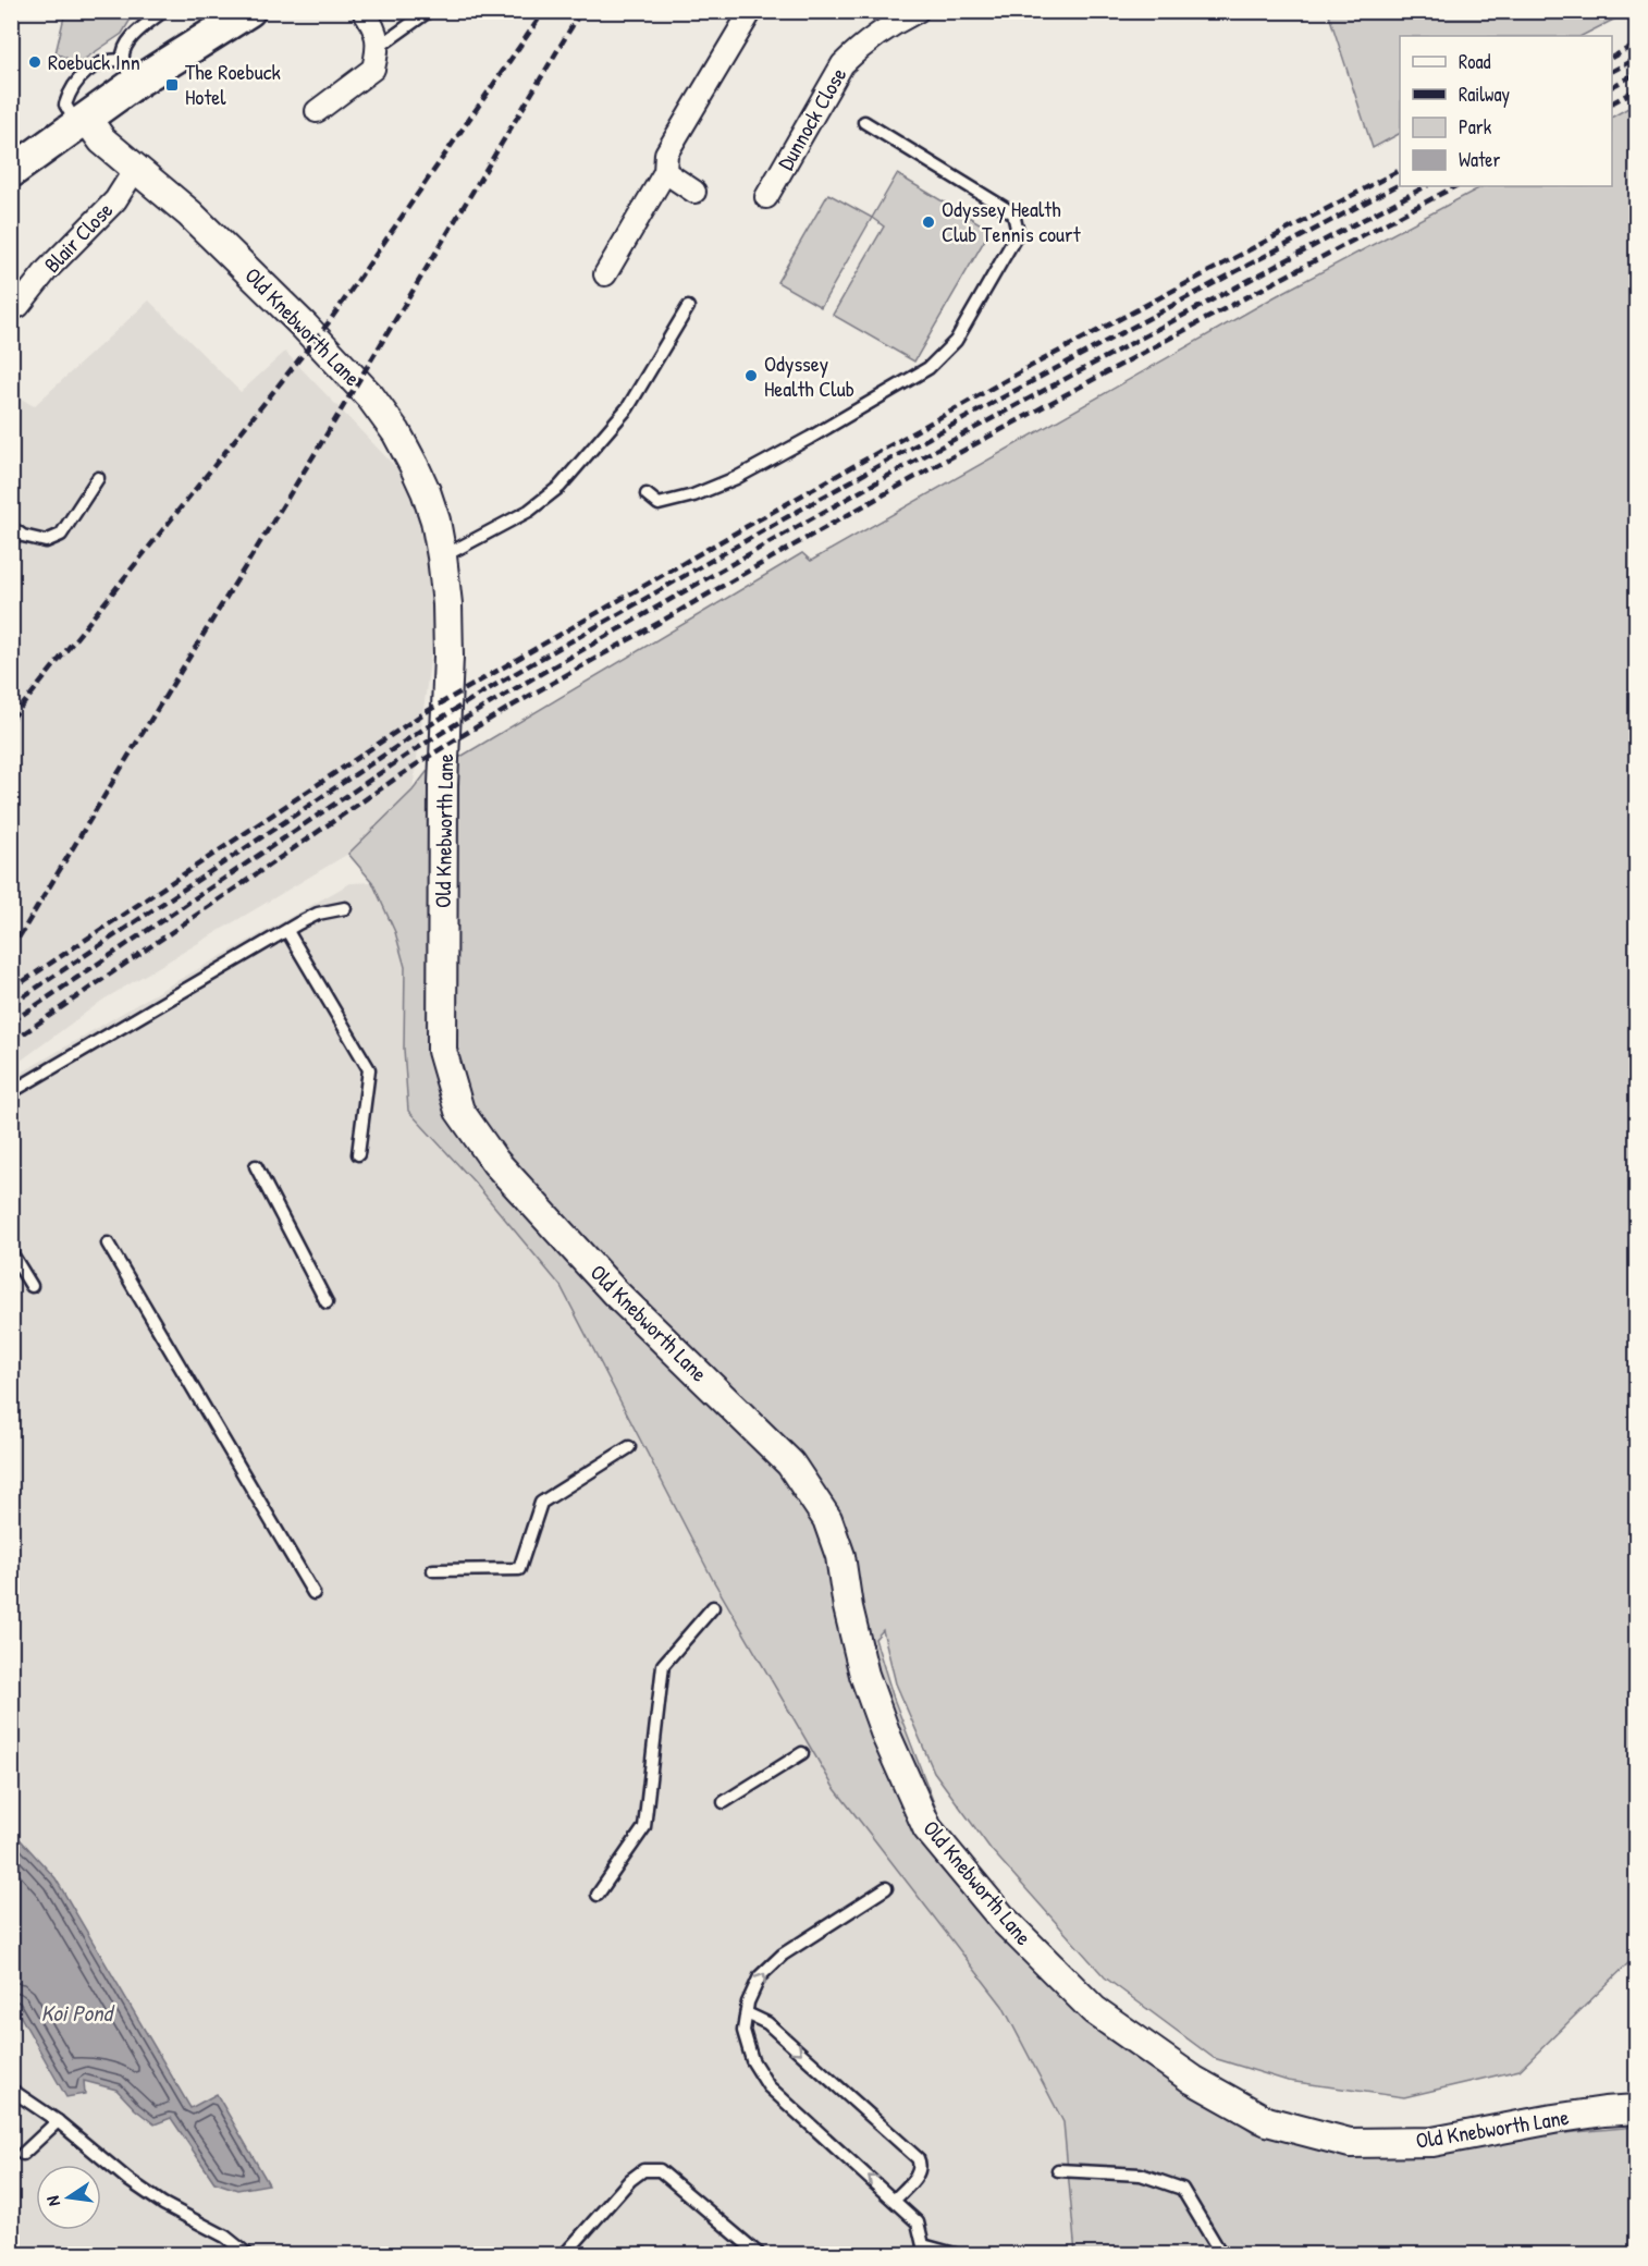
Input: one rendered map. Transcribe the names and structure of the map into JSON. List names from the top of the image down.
{
  "streets": {
    "street": ["Dunnock Close", "Blair Close", "Old Knebworth Lane"]
  },
  "crossings": [
    ["Blair Close", "Old Knebworth Lane"]
  ],
  "water": ["Koi Pond"],
  "places": {
    "other": ["Roebuck Inn", "Odyssey Health Club Tennis court", "Odyssey Health Club"],
    "transit": ["The Roebuck Hotel"]
  },
  "legend": [
    "Road",
    "Railway",
    "Park",
    "Water"
  ],
  "north": "left"
}
